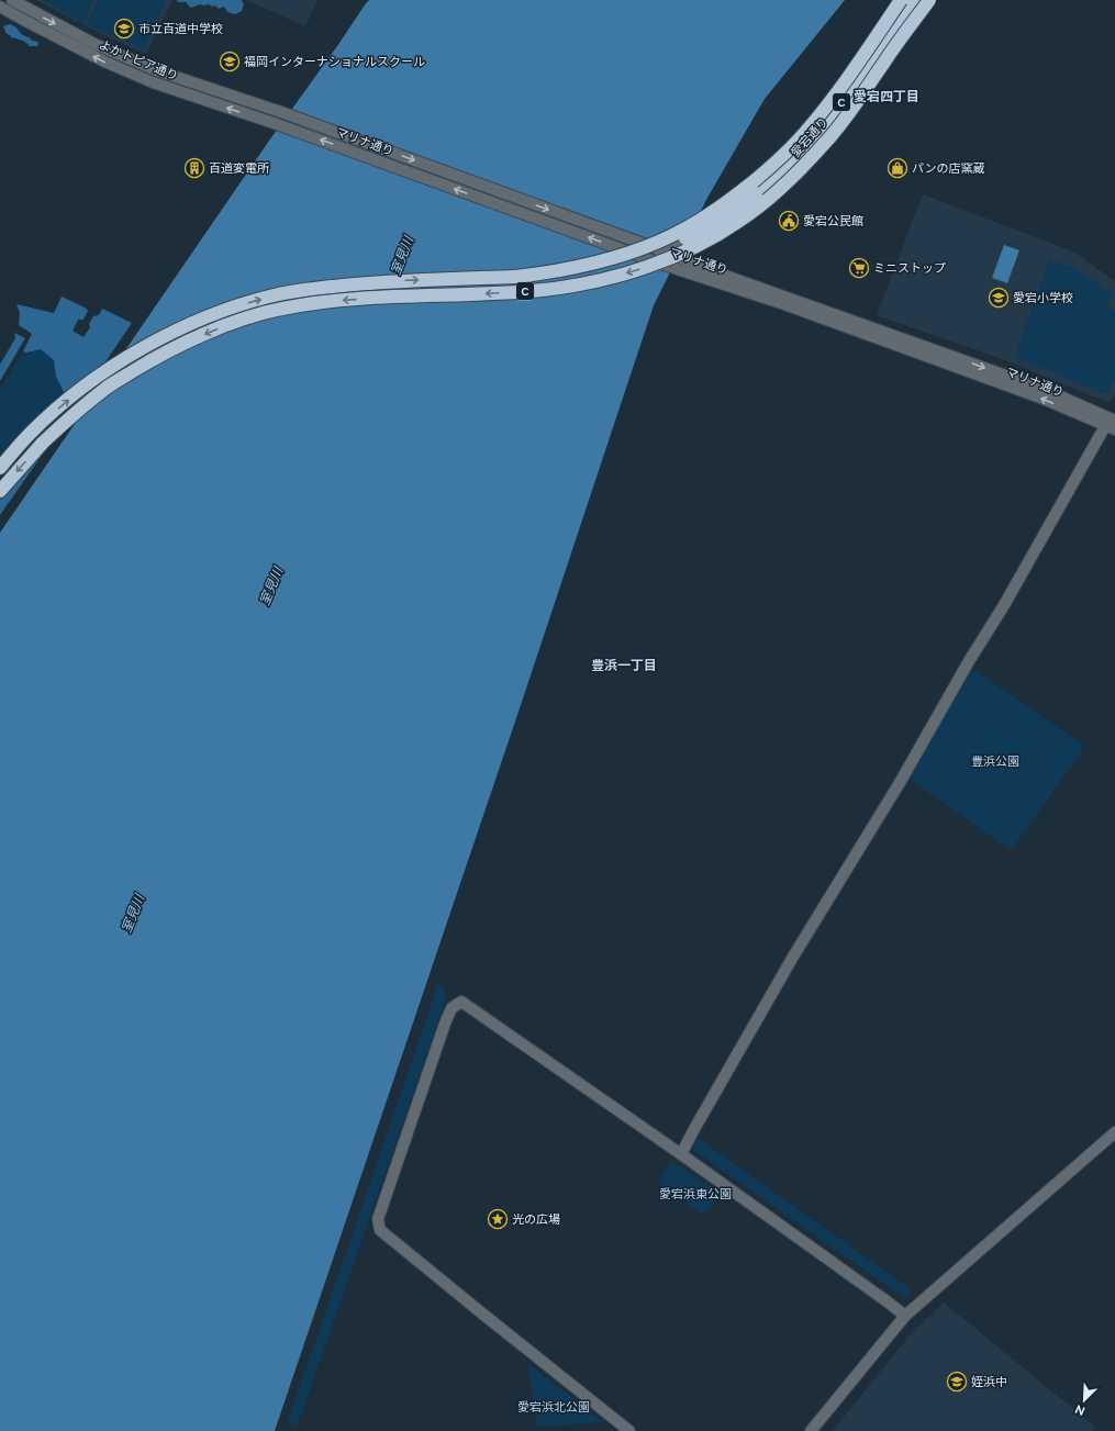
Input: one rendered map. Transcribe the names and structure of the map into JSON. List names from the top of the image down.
{
  "streets": {
    "highway": ["C"],
    "street": ["よかトピア通り", "愛宕通り", "マリナ通り"]
  },
  "crossings": [
    ["よかトピア通り", "マリナ通り"],
    ["C", "愛宕通り"],
    ["愛宕通り", "マリナ通り"]
  ],
  "districts": ["愛宕四丁目", "豊浜一丁目"],
  "water": ["室見川"],
  "parks": ["豊浜公園", "愛宕浜東公園", "愛宕浜北公園"],
  "places": {
    "school or university": [
      "市立百道中学校",
      "福岡インターナショナルスクール",
      "愛宕小学校",
      "姪浜中"
    ],
    "building": ["百道変電所"],
    "shop": ["パンの店窯蔵"],
    "public building": ["愛宕公民館"],
    "supermarket": ["ミニストップ"],
    "place": ["光の広場"]
  },
  "north": "bottom left"
}
